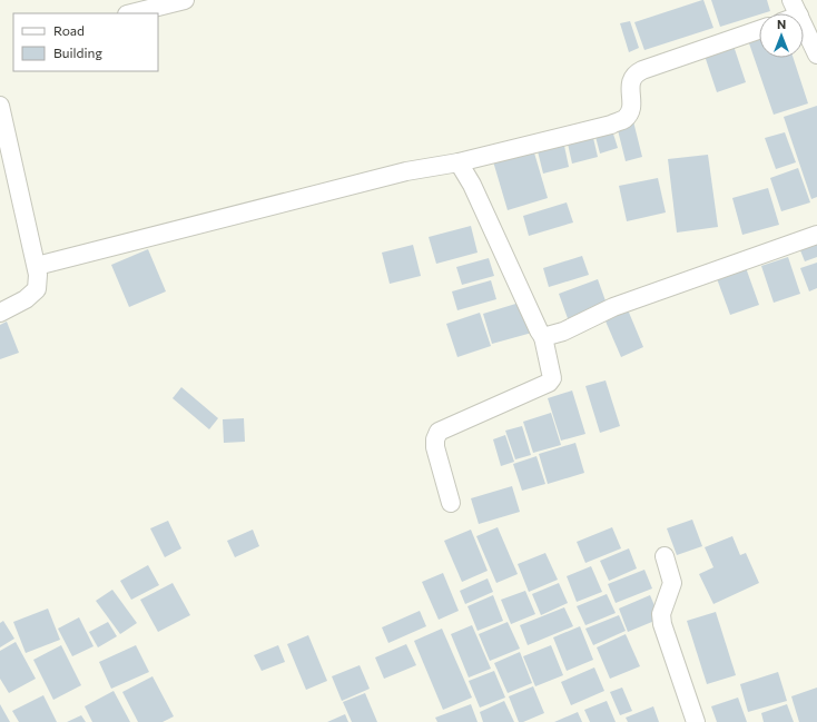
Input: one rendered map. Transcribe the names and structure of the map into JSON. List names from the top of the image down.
{
  "legend": ["Road", "Building"],
  "north": "top"
}
